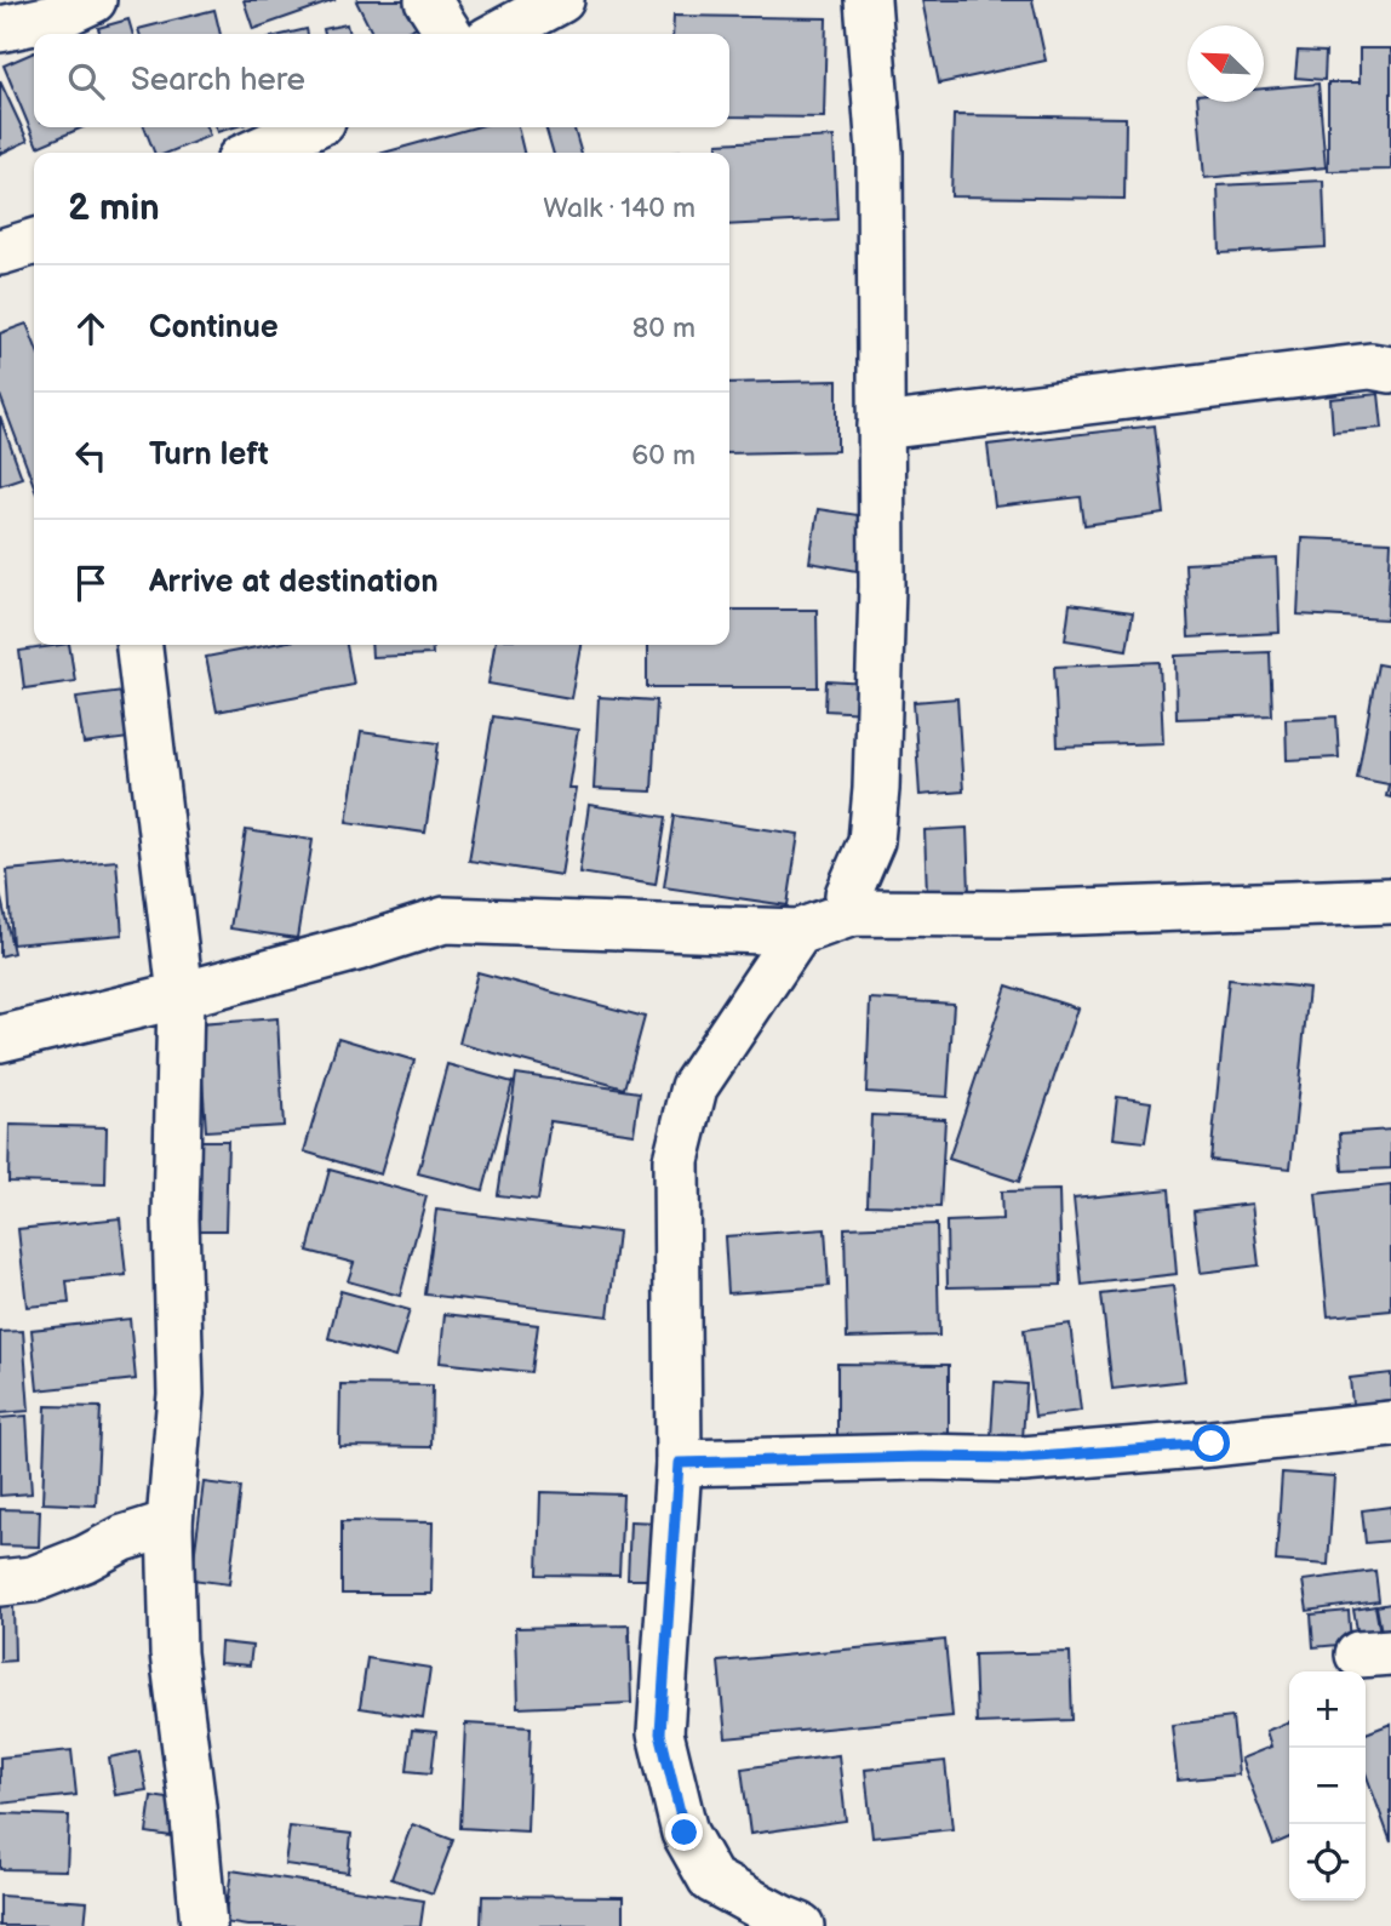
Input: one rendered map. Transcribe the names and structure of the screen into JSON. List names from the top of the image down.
{
  "north": "top left",
  "page": {
    "search": "Search here",
    "heading": ["2 min", "Walk · 140 m"],
    "list": [
      ["Continue", "80 m"],
      ["Turn left", "60 m"],
      "Arrive at destination"
    ],
    "map_buttons": ["+", "−"]
  }
}
